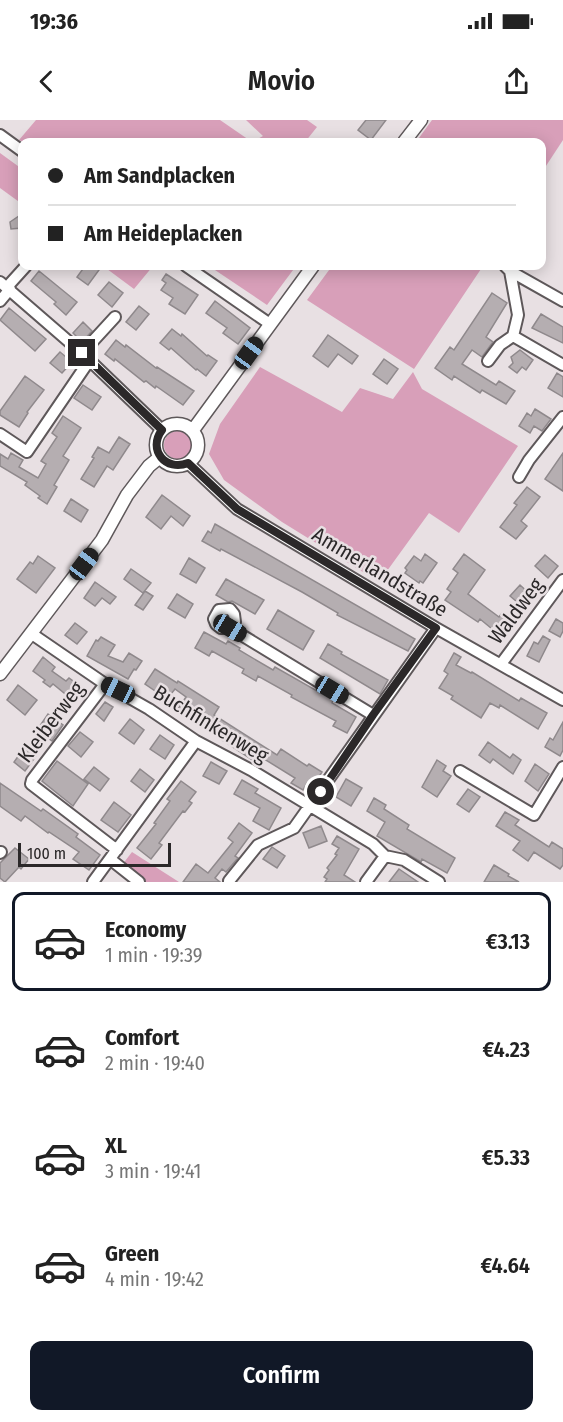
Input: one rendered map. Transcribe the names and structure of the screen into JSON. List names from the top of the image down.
{
  "streets": {
    "street": [
      "Ammerlandstraße",
      "Waldweg",
      "Kleiberweg",
      "Buchfinkenweg"
    ]
  },
  "crossings": [
    ["Ammerlandstraße", "Waldweg"],
    ["Kleiberweg", "Buchfinkenweg"]
  ],
  "scale_bar": "100 m",
  "page": {
    "status": "19:36",
    "header": "Movio",
    "banner": ["Am Sandplacken", "Am Heideplacken"],
    "scale": "100 m",
    "list": [
      {
        "name": "Economy",
        "note": "1 min · 19:39",
        "value": "€3.13"
      },
      {
        "name": "Comfort",
        "note": "2 min · 19:40",
        "value": "€4.23"
      },
      {
        "name": "XL",
        "note": "3 min · 19:41",
        "value": "€5.33"
      },
      {
        "name": "Green",
        "note": "4 min · 19:42",
        "value": "€4.64"
      }
    ],
    "buttons": "Confirm"
  }
}
